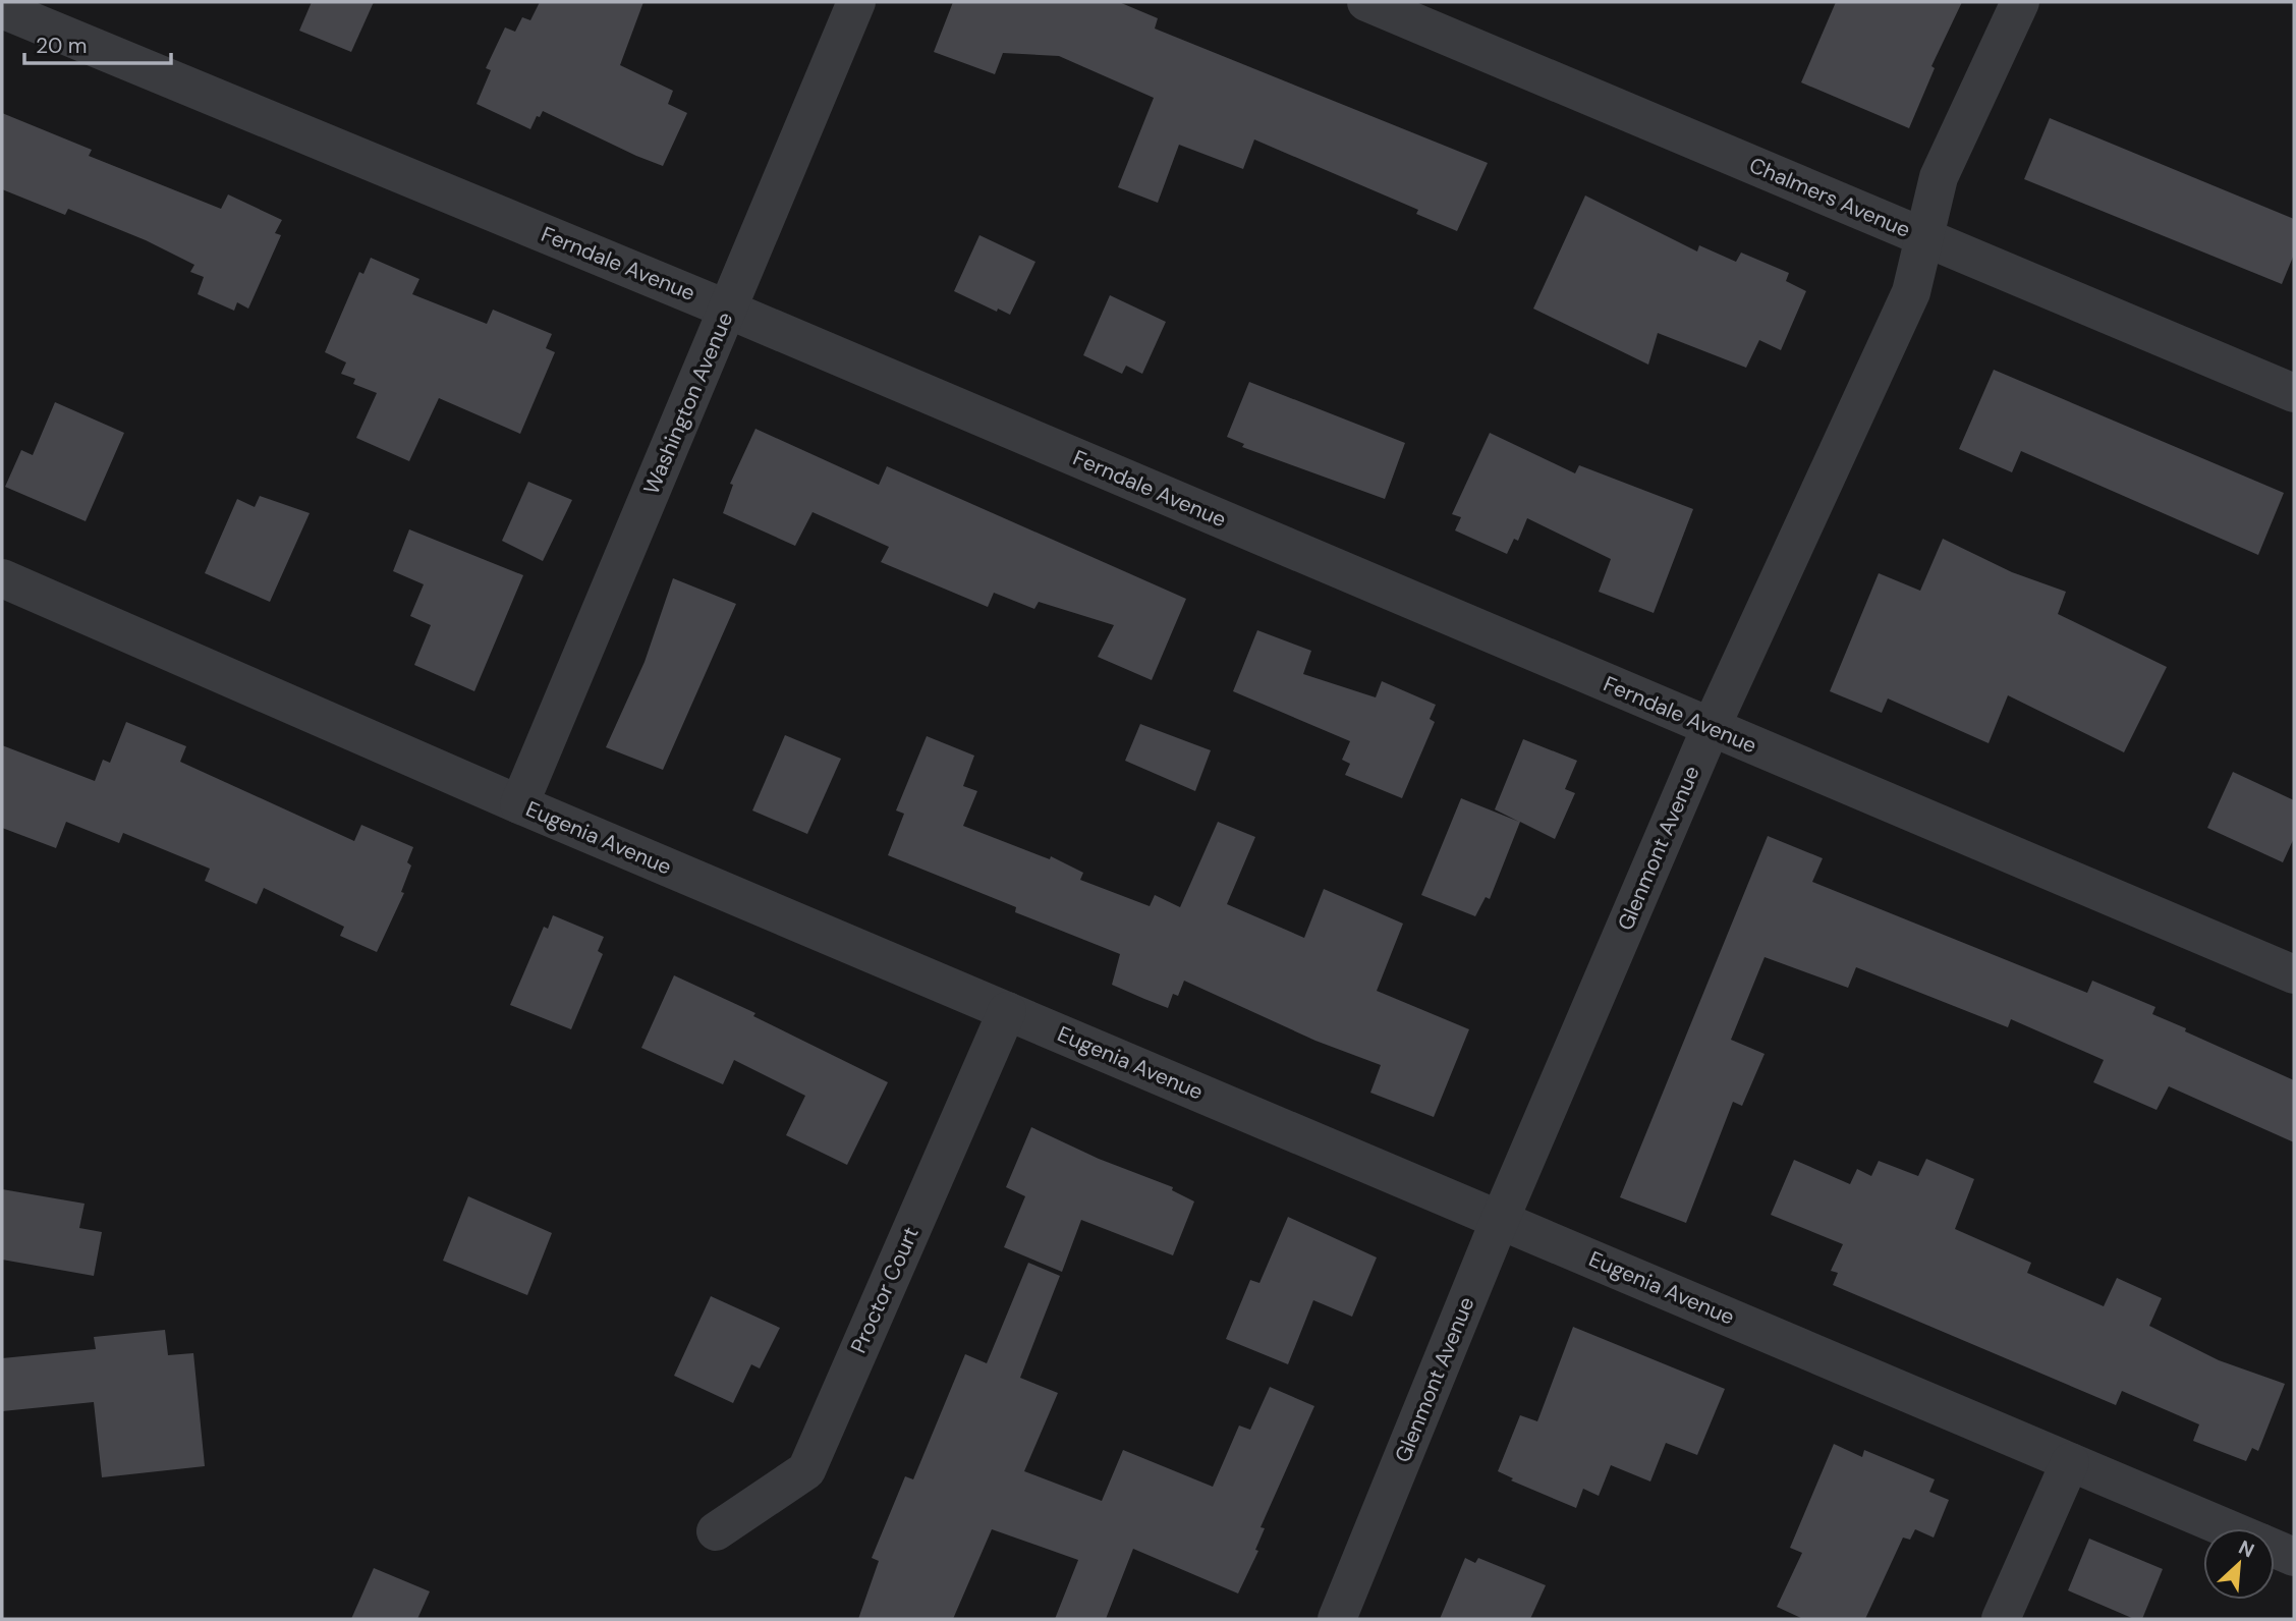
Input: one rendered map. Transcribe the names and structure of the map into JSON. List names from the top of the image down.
{
  "streets": {
    "street": [
      "Chalmers Avenue",
      "Ferndale Avenue",
      "Washington Avenue",
      "Eugenia Avenue",
      "Glenmont Avenue",
      "Proctor Court"
    ]
  },
  "crossings": [
    ["Chalmers Avenue", "Glenmont Avenue"],
    ["Ferndale Avenue", "Washington Avenue"],
    ["Ferndale Avenue", "Glenmont Avenue"],
    ["Washington Avenue", "Eugenia Avenue"],
    ["Eugenia Avenue", "Glenmont Avenue"],
    ["Eugenia Avenue", "Proctor Court"]
  ],
  "scale_bar": "20 m",
  "north": "top right"
}
